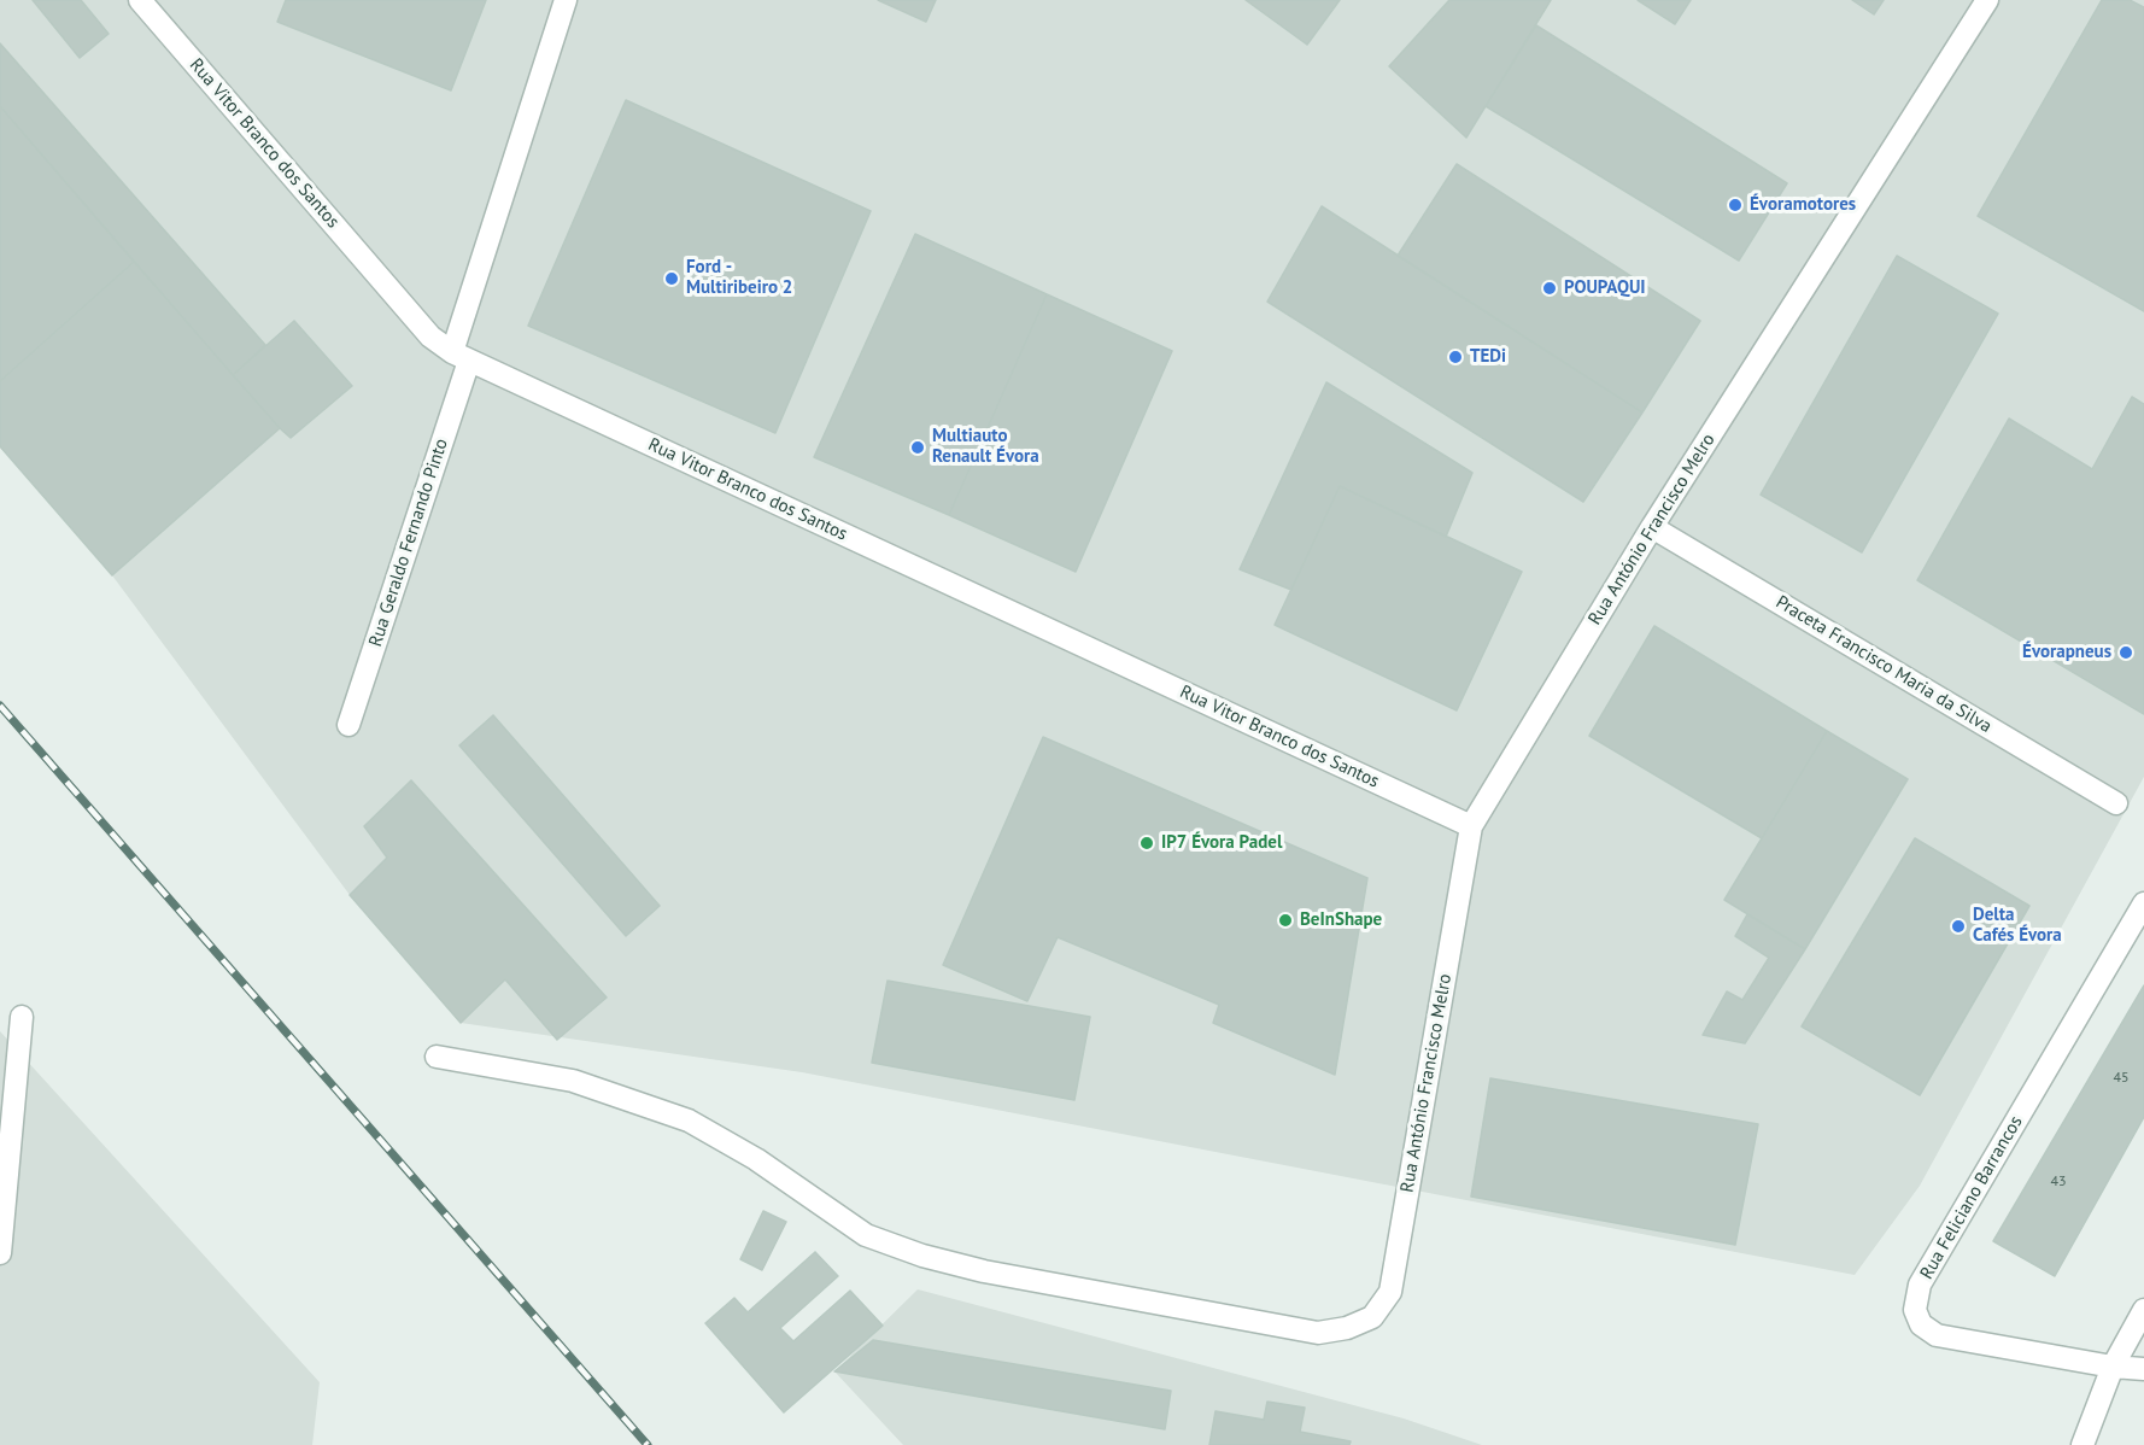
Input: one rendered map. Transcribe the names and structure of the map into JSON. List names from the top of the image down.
{
  "streets": {
    "street": [
      "Rua Vitor Branco dos Santos",
      "Rua António Francisco Melro",
      "Rua Geraldo Fernando Pinto",
      "Praceta Francisco Maria da Silva",
      "Rua Feliciano Barrancos"
    ]
  },
  "crossings": [
    ["Rua Vitor Branco dos Santos", "Rua António Francisco Melro"],
    ["Rua Vitor Branco dos Santos", "Rua Geraldo Fernando Pinto"],
    ["Rua António Francisco Melro", "Praceta Francisco Maria da Silva"]
  ],
  "places": [
    "Évoramotores",
    "Ford - Multiribeiro 2",
    "POUPAQUI",
    "TEDi",
    "Multiauto Renault Évora",
    "Évorapneus",
    "IP7 Évora Padel",
    "BeInShape",
    "Delta Cafés Évora"
  ],
  "house_numbers": ["45", "43"]
}
